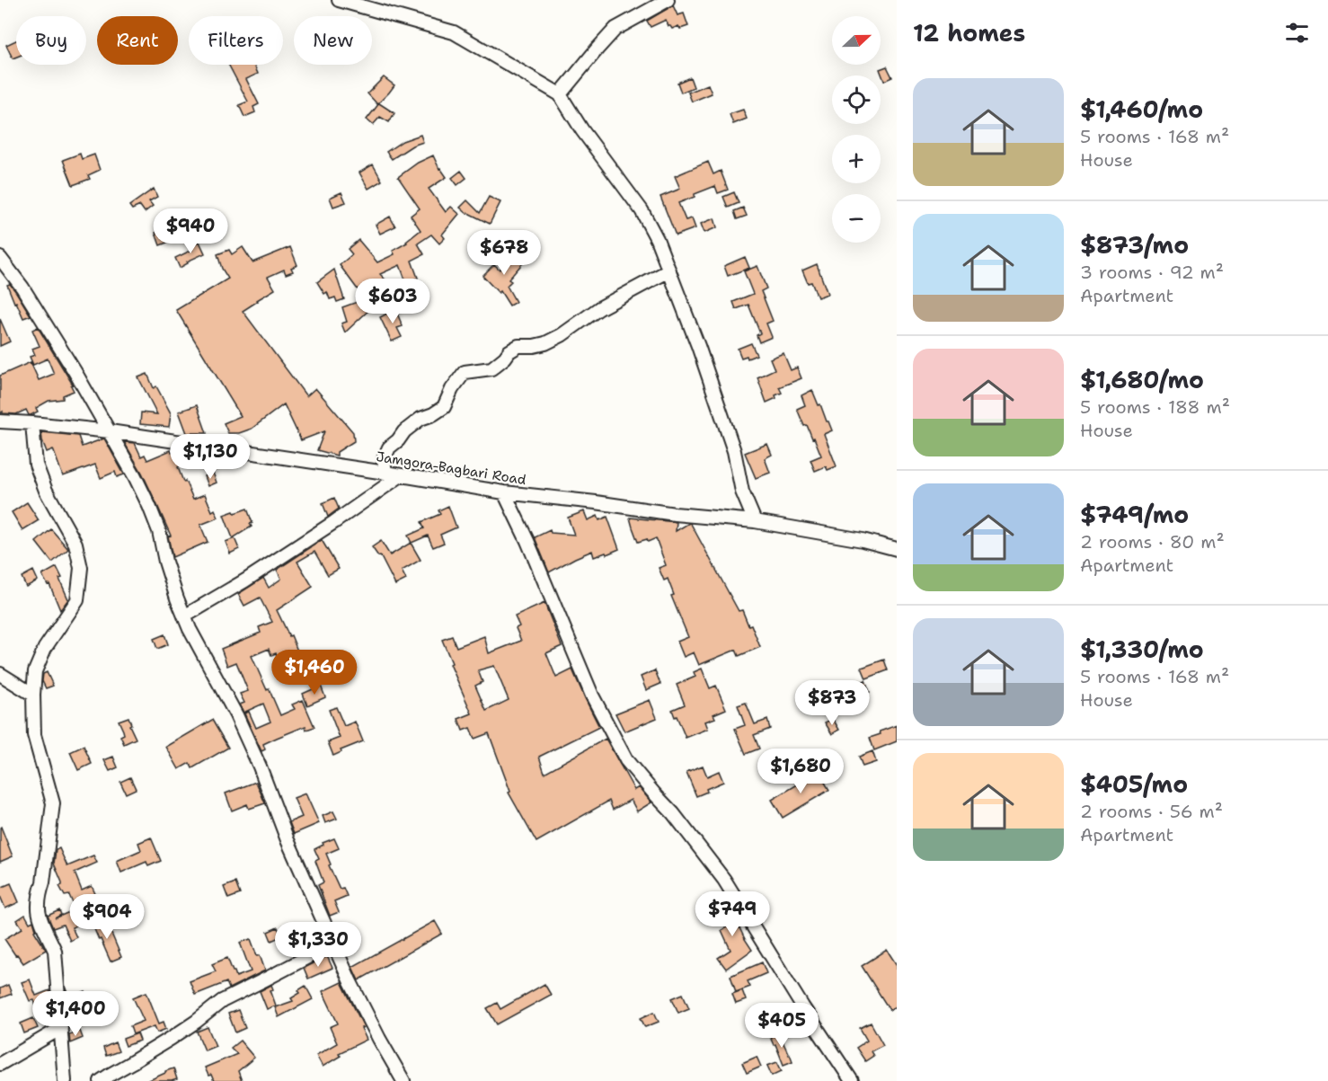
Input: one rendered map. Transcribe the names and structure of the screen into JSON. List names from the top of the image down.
{
  "streets": {
    "street": ["Jamgora-Bagbari Road"]
  },
  "north": "right",
  "page": {
    "heading": "12 homes",
    "map_buttons": ["+", "−"],
    "chip": [
      "Buy",
      "Rent",
      "Filters",
      "New"
    ],
    "list": [
      {
        "name": "$1,460/mo",
        "note": "5 rooms · 168 m² · House"
      },
      {
        "name": "$873/mo",
        "note": "3 rooms · 92 m² · Apartment"
      },
      {
        "name": "$1,680/mo",
        "note": "5 rooms · 188 m² · House"
      },
      {
        "name": "$749/mo",
        "note": "2 rooms · 80 m² · Apartment"
      },
      {
        "name": "$1,330/mo",
        "note": "5 rooms · 168 m² · House"
      },
      {
        "name": "$405/mo",
        "note": "2 rooms · 56 m² · Apartment"
      }
    ],
    "price": [
      "$940",
      "$678",
      "$603",
      "$1,130",
      "$1,460",
      "$873",
      "$1,680",
      "$749",
      "$904",
      "$1,330",
      "$1,400",
      "$405"
    ]
  }
}
